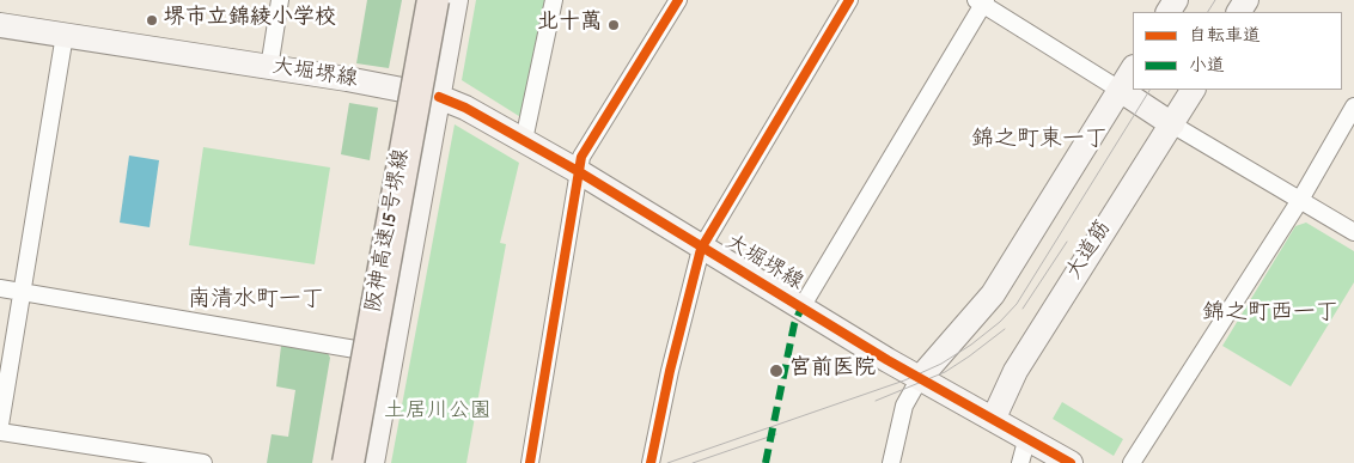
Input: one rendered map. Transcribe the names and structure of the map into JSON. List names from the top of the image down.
{
  "streets": {
    "highway": ["阪神高速15号堺線"],
    "street": ["大堀堺線", "大道筋"]
  },
  "crossings": [
    ["大堀堺線", "大道筋"]
  ],
  "districts": ["錦之町東一丁", "南清水町一丁", "錦之町西一丁"],
  "parks": ["土居川公園"],
  "places": ["堺市立錦綾小学校", "北十萬", "宮前医院"],
  "legend": ["自転車道", "小道"]
}
